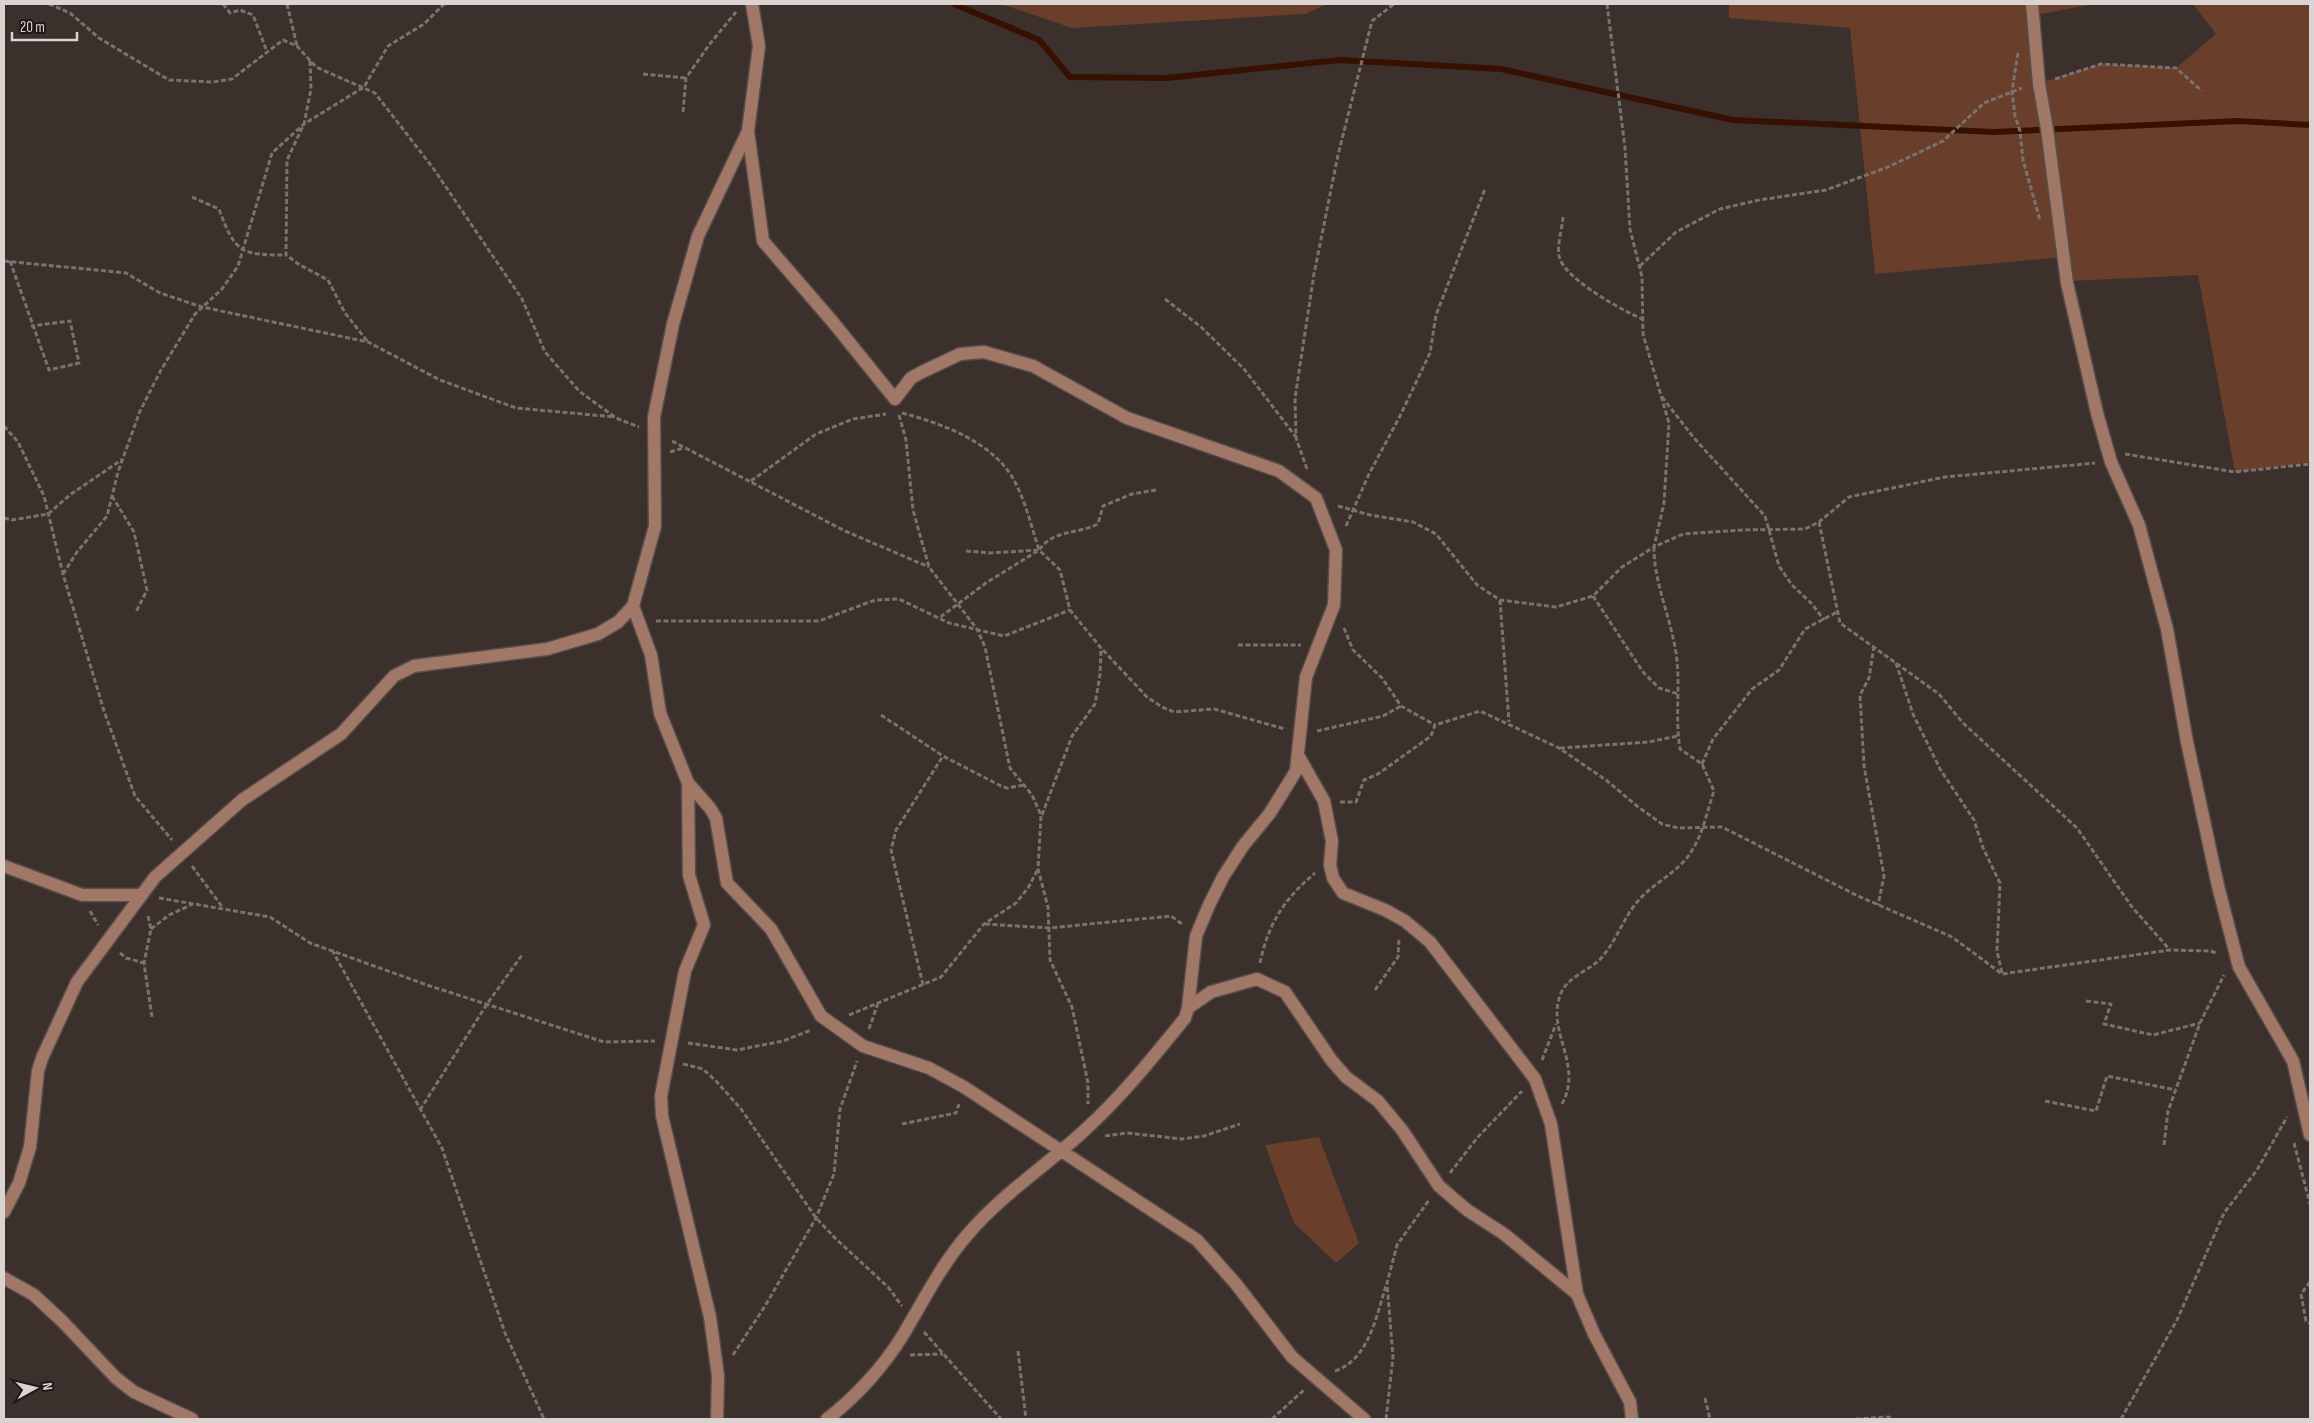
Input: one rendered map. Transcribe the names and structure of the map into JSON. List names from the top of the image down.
{
  "scale_bar": "20 m",
  "north": "right"
}
